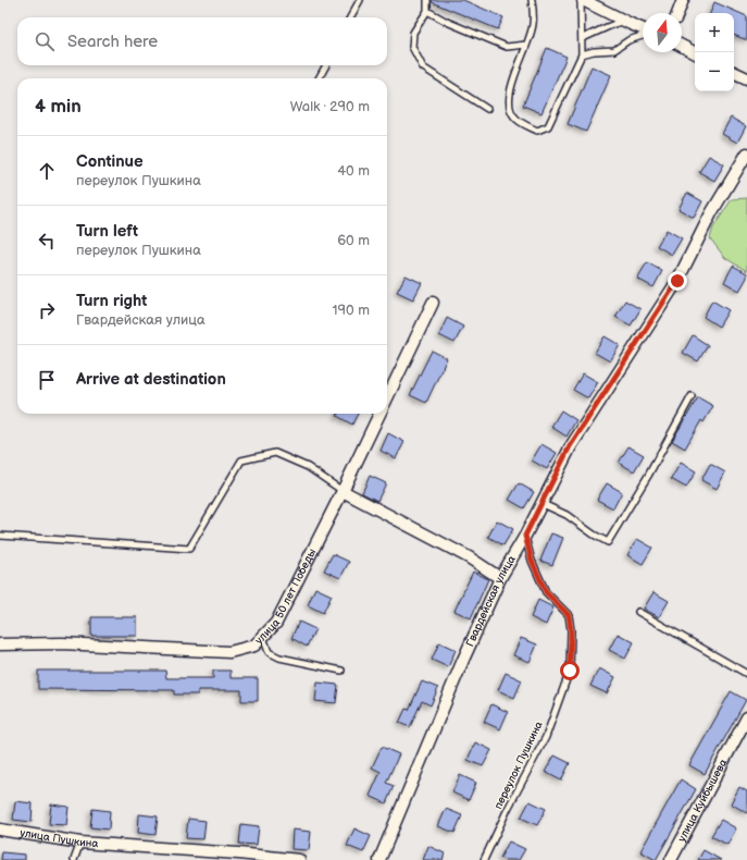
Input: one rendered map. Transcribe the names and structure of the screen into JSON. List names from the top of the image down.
{
  "streets": {
    "street": [
      "улица 50 лет Победы",
      "Гвардейская улица",
      "улица Куйбышева",
      "улица Пушкина"
    ],
    "lane": ["переулок Пушкина"]
  },
  "crossings": [
    ["Гвардейская улица", "переулок Пушкина"]
  ],
  "north": "top",
  "page": {
    "map_buttons": ["+", "−"],
    "search": "Search here",
    "heading": ["4 min", "Walk · 290 m"],
    "list": [
      ["Continue", "переулок Пушкина", "40 m"],
      ["Turn left", "переулок Пушкина", "60 m"],
      ["Turn right", "Гвардейская улица", "190 m"],
      "Arrive at destination"
    ]
  }
}
